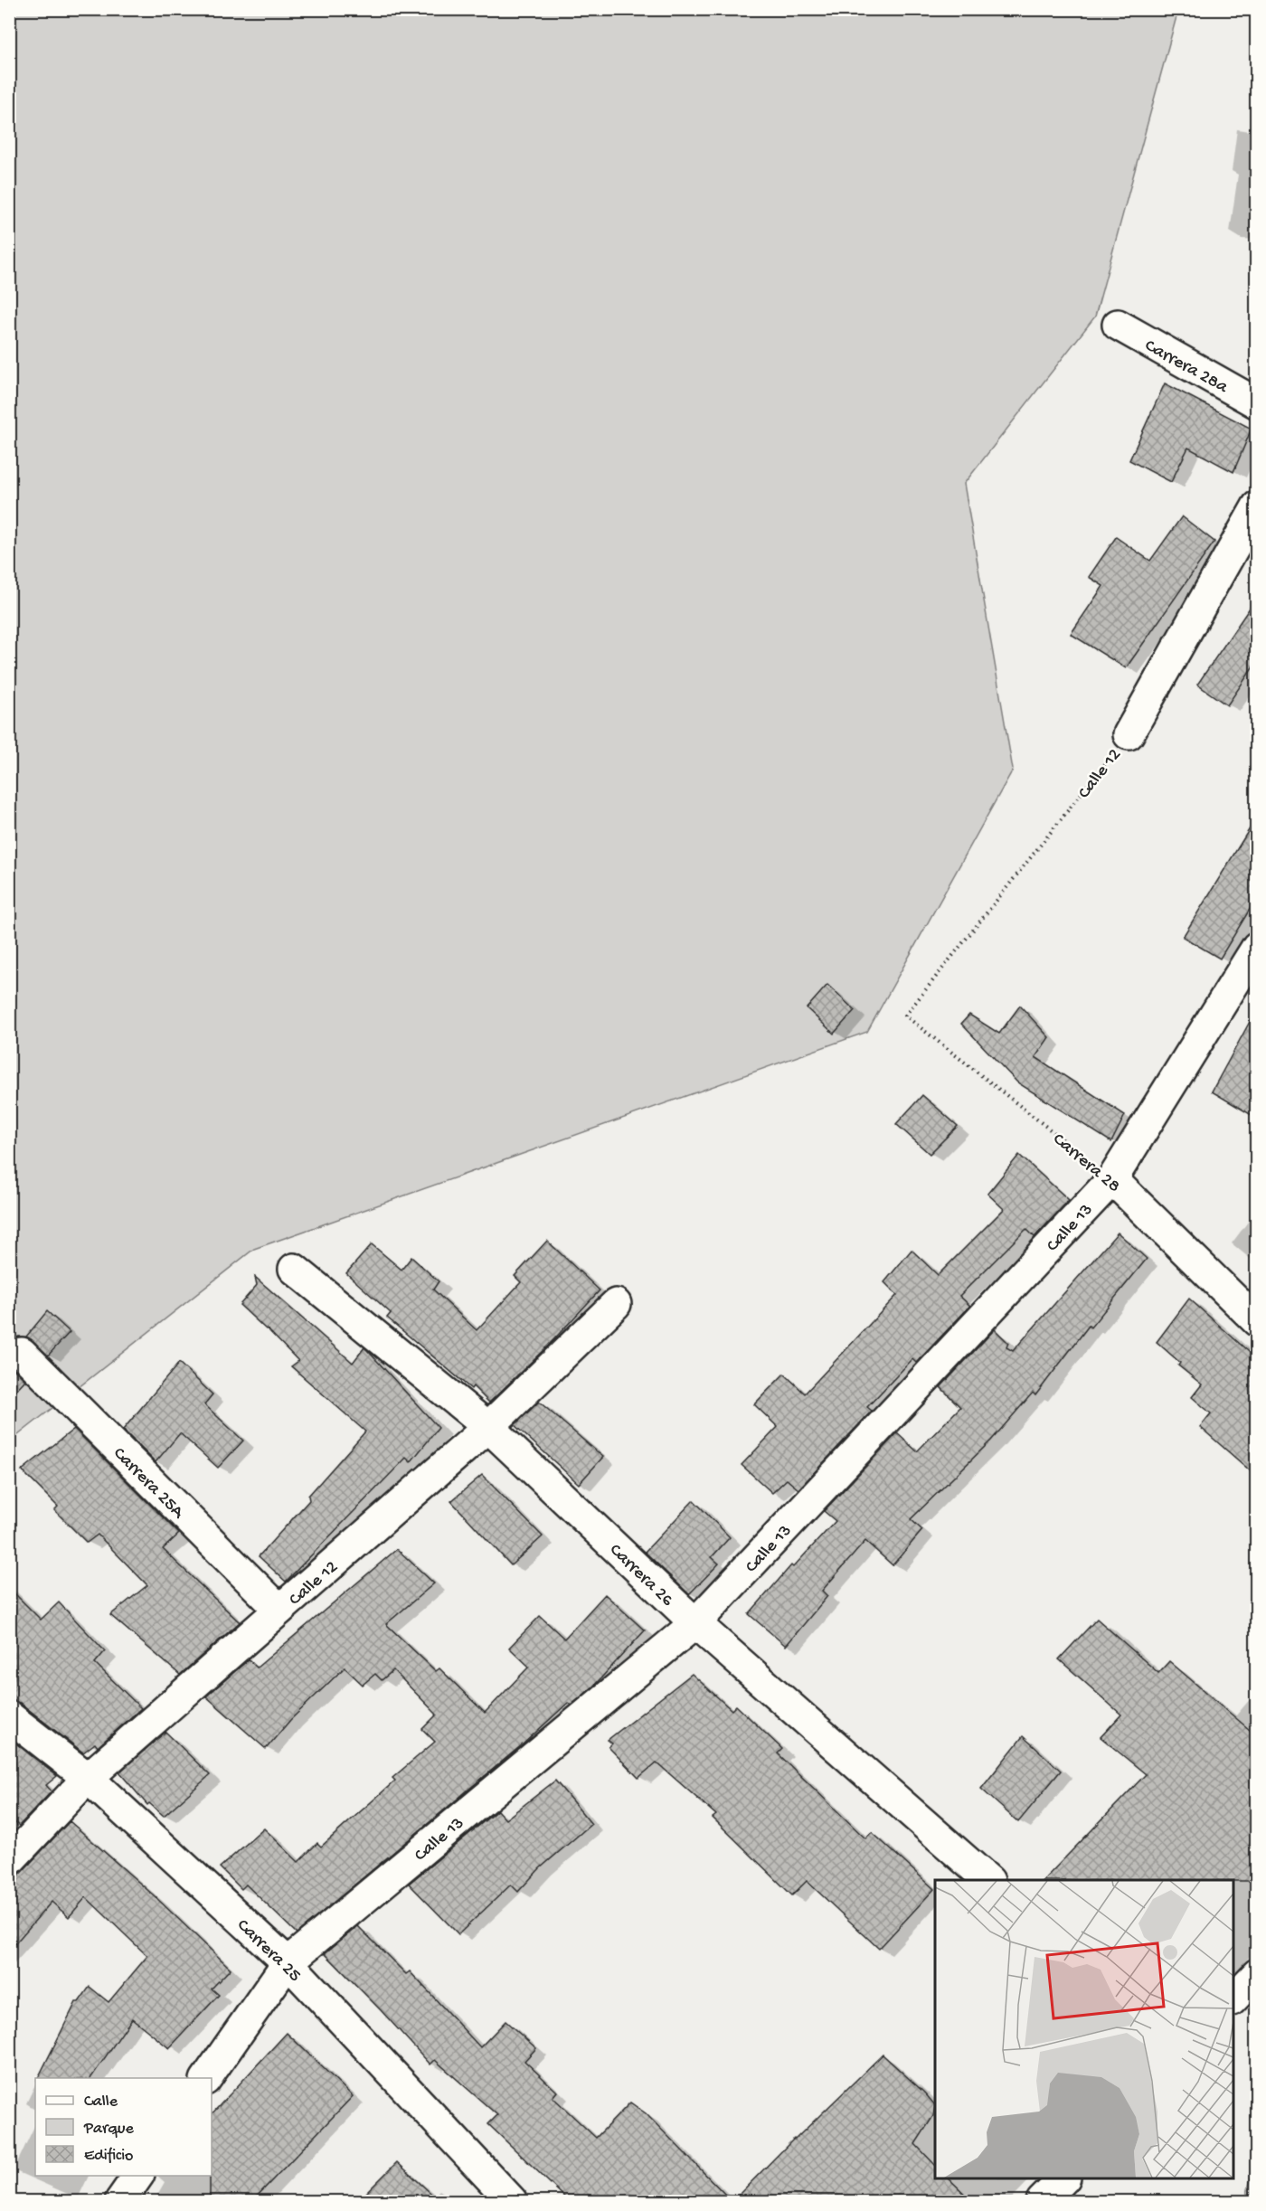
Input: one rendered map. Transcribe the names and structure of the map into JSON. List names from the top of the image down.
{
  "streets": {
    "street": [
      "Carrera 28a",
      "Calle 12",
      "Carrera 28",
      "Calle 13",
      "Carrera 25A",
      "Carrera 26",
      "Carrera 25"
    ]
  },
  "crossings": [
    ["Calle 12", "Carrera 28"],
    ["Calle 12", "Carrera 25A"],
    ["Calle 12", "Carrera 26"],
    ["Calle 12", "Carrera 25"],
    ["Carrera 28", "Calle 13"],
    ["Calle 13", "Carrera 26"],
    ["Calle 13", "Carrera 25"]
  ],
  "legend": ["Calle", "Parque", "Edificio"]
}
